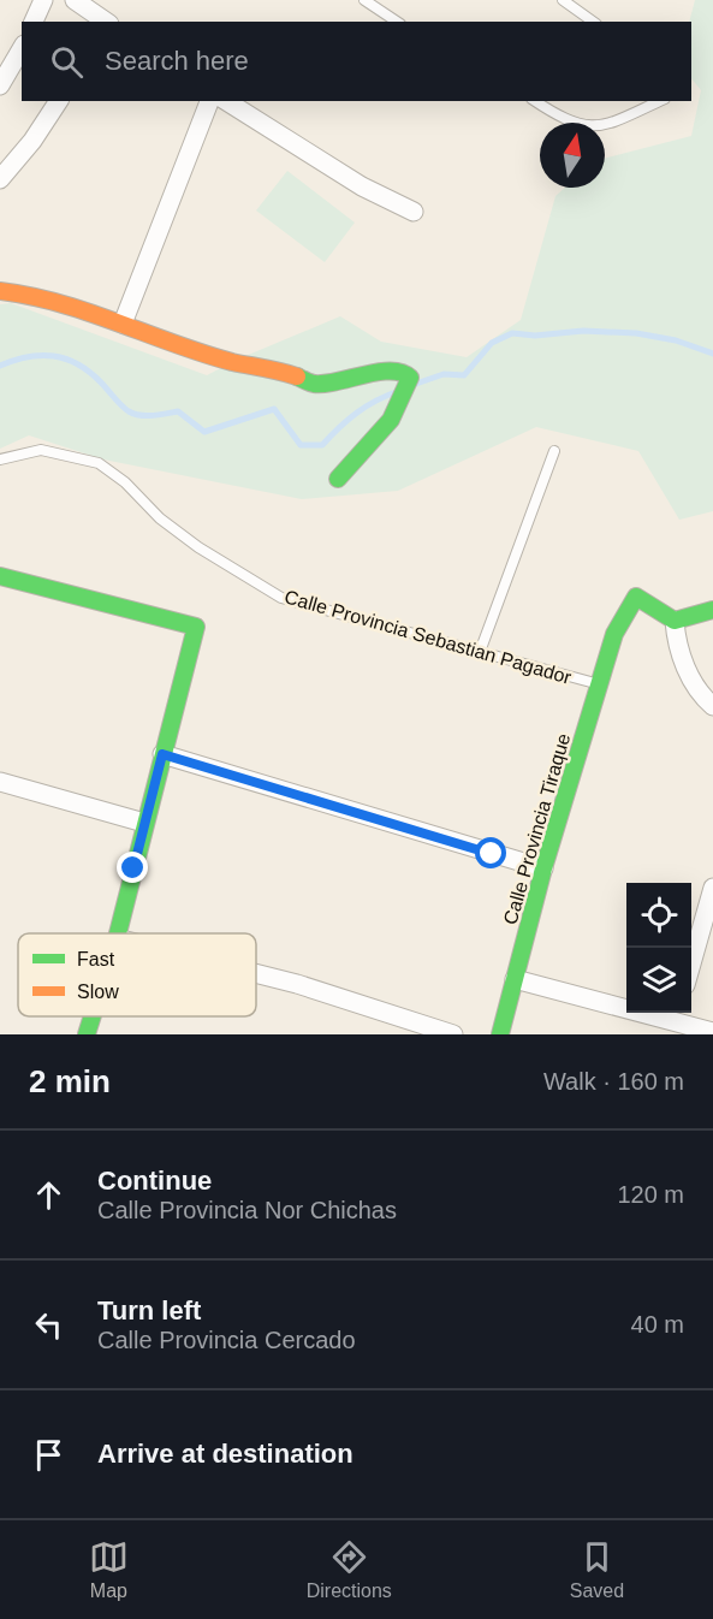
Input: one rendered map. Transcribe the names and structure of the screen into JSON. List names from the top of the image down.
{
  "streets": {
    "street": ["Calle Provincia Tiraque"],
    "lane": ["Calle Provincia Sebastian Pagador"]
  },
  "crossings": [
    ["Calle Provincia Sebastian Pagador", "Calle Provincia Tiraque"]
  ],
  "legend": ["Fast", "Slow"],
  "north": "top",
  "page": {
    "search": "Search here",
    "heading": ["2 min", "Walk · 160 m"],
    "list": [
      ["Continue", "Calle Provincia Nor Chichas", "120 m"],
      ["Turn left", "Calle Provincia Cercado", "40 m"],
      "Arrive at destination"
    ],
    "nav": ["Map", "Directions", "Saved"]
  }
}
